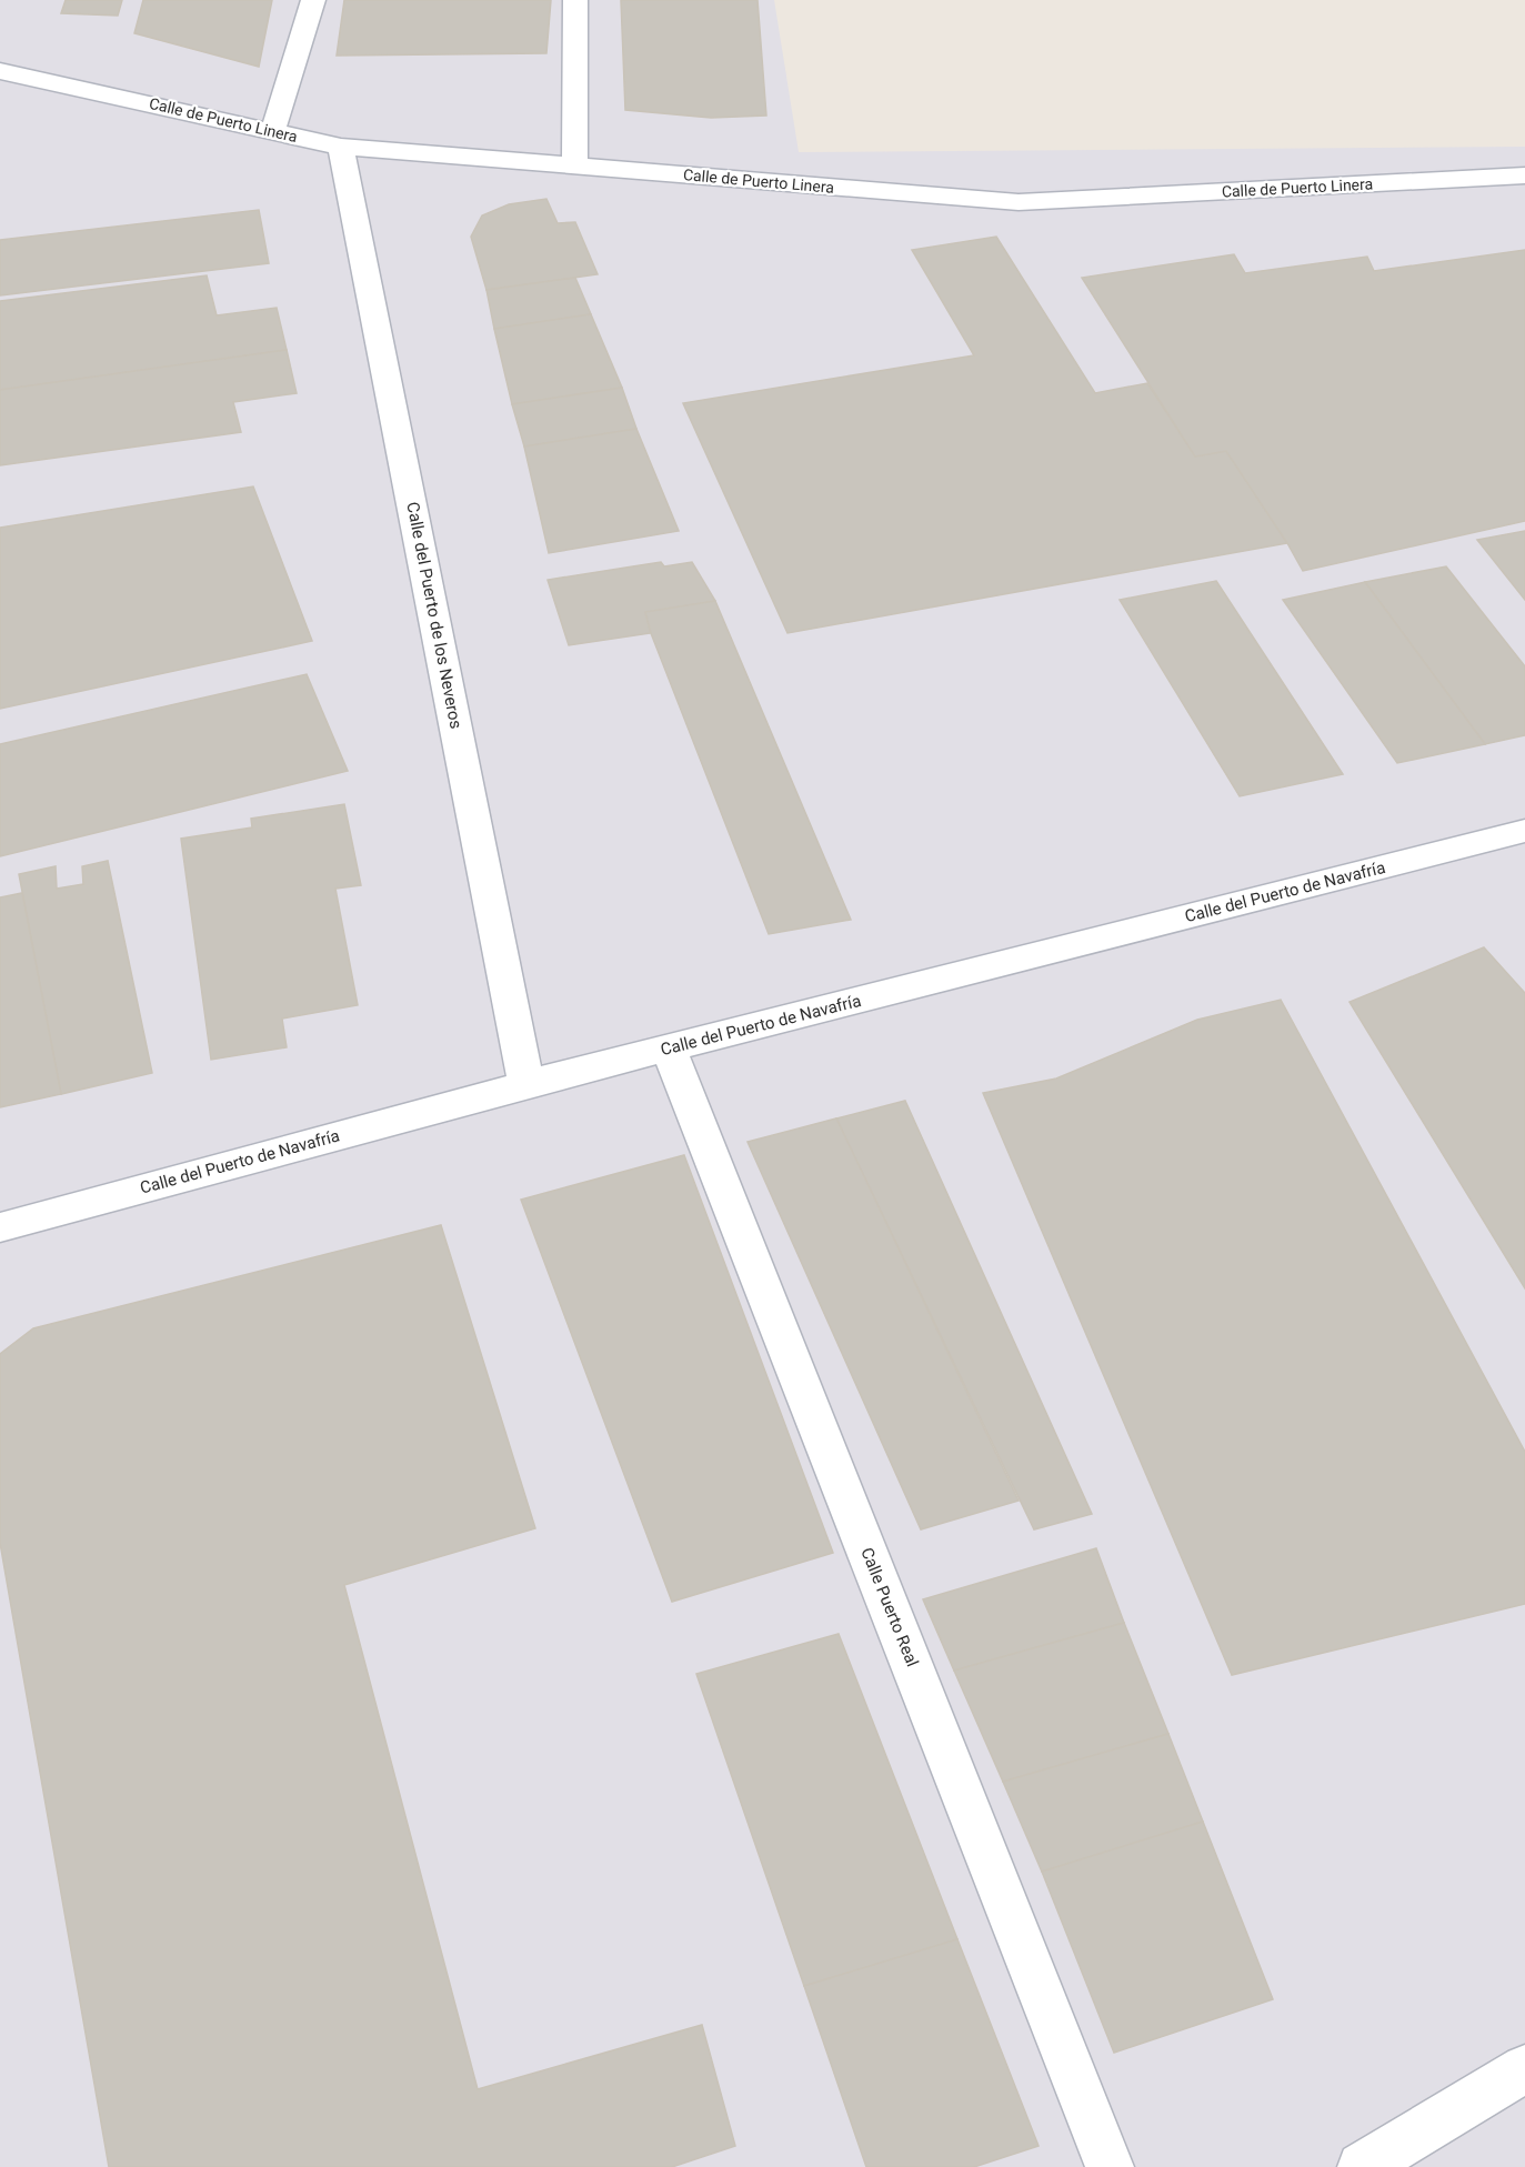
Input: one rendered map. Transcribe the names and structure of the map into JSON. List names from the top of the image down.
{
  "streets": {
    "street": [
      "Calle de Puerto Linera",
      "Calle del Puerto de los Neveros",
      "Calle del Puerto de Navafría",
      "Calle Puerto Real"
    ]
  },
  "crossings": [
    ["Calle de Puerto Linera", "Calle del Puerto de los Neveros"],
    ["Calle del Puerto de los Neveros", "Calle del Puerto de Navafría"],
    ["Calle del Puerto de Navafría", "Calle Puerto Real"]
  ]
}
